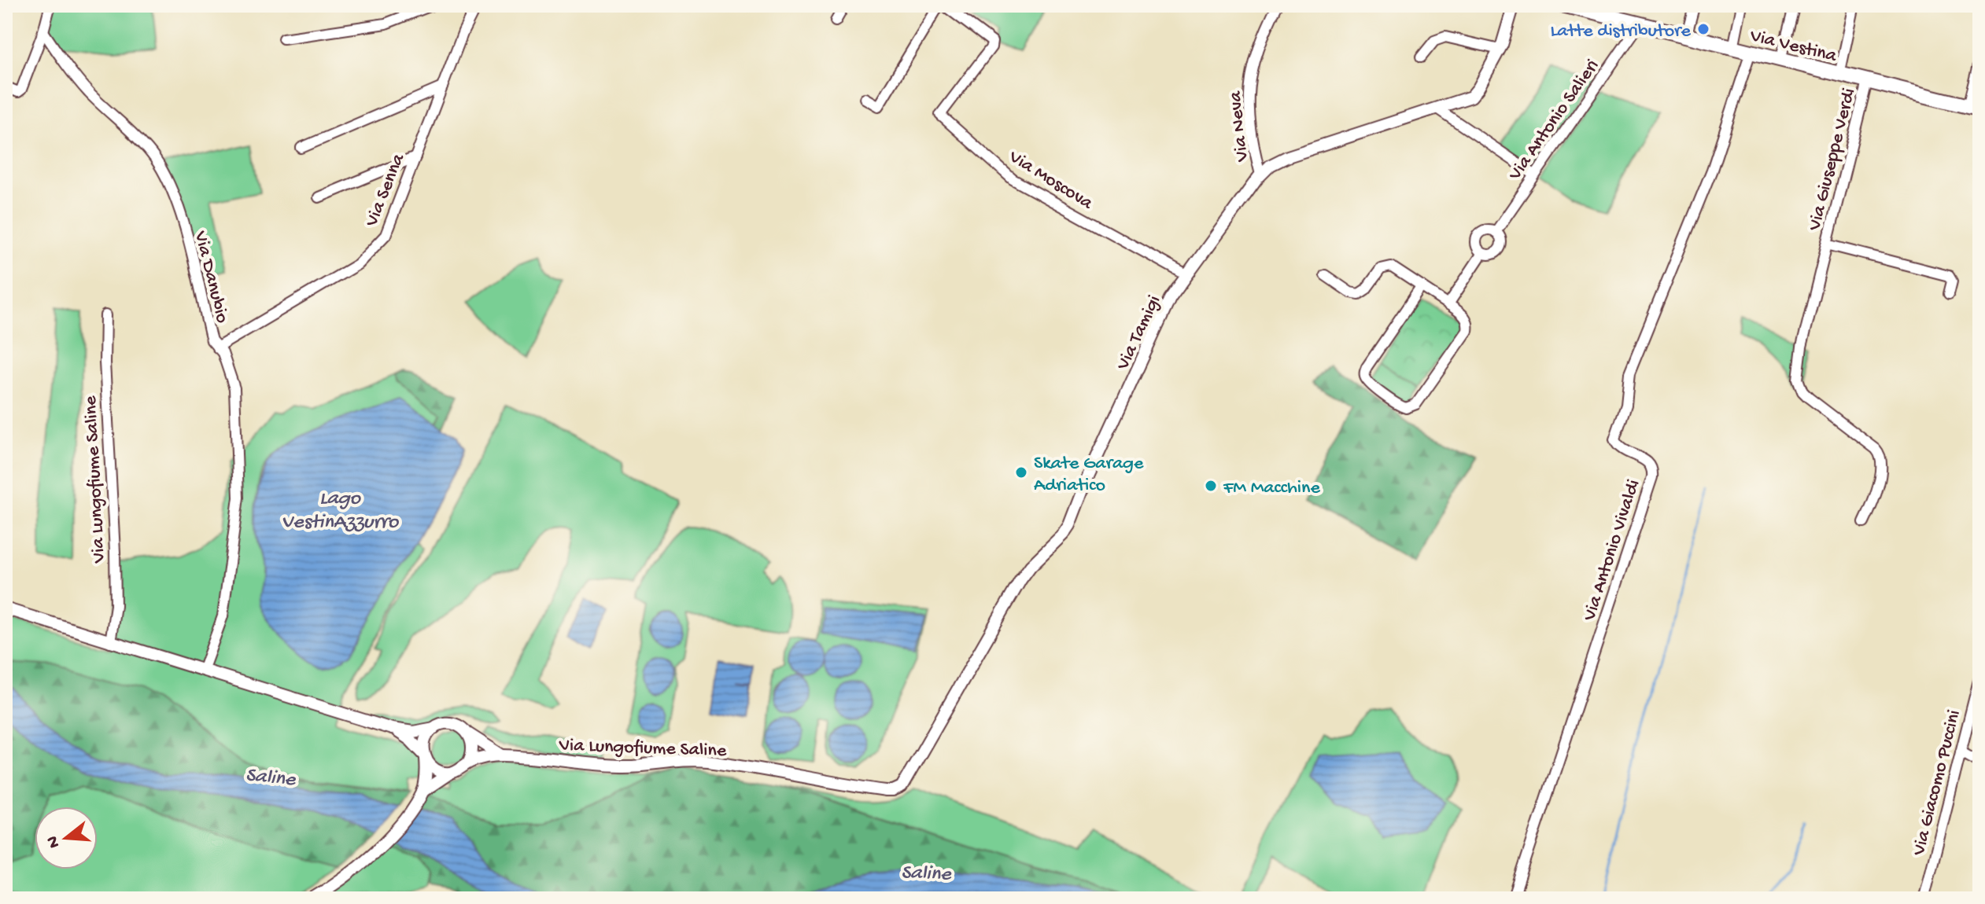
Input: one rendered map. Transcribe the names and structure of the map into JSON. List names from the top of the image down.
{
  "streets": {
    "main road": ["Via Vestina"],
    "street": [
      "Via Antonio Salieri",
      "Via Neva",
      "Via Giuseppe Verdi",
      "Via Moscova",
      "Via Senna",
      "Via Danubio",
      "Via Tamigi",
      "Via Lungofiume Saline",
      "Via Antonio Vivaldi",
      "Via Giacomo Puccini"
    ]
  },
  "crossings": [
    ["Via Vestina", "Via Antonio Salieri"],
    ["Via Vestina", "Via Giuseppe Verdi"],
    ["Via Vestina", "Via Antonio Vivaldi"],
    ["Via Neva", "Via Tamigi"],
    ["Via Moscova", "Via Tamigi"],
    ["Via Senna", "Via Danubio"],
    ["Via Tamigi", "Via Lungofiume Saline"]
  ],
  "water": ["Lago VestinAzzurro", "Saline"],
  "places": ["Latte distributore", "Skate Garage Adriatico", "FM Macchine"],
  "north": "left"
}
